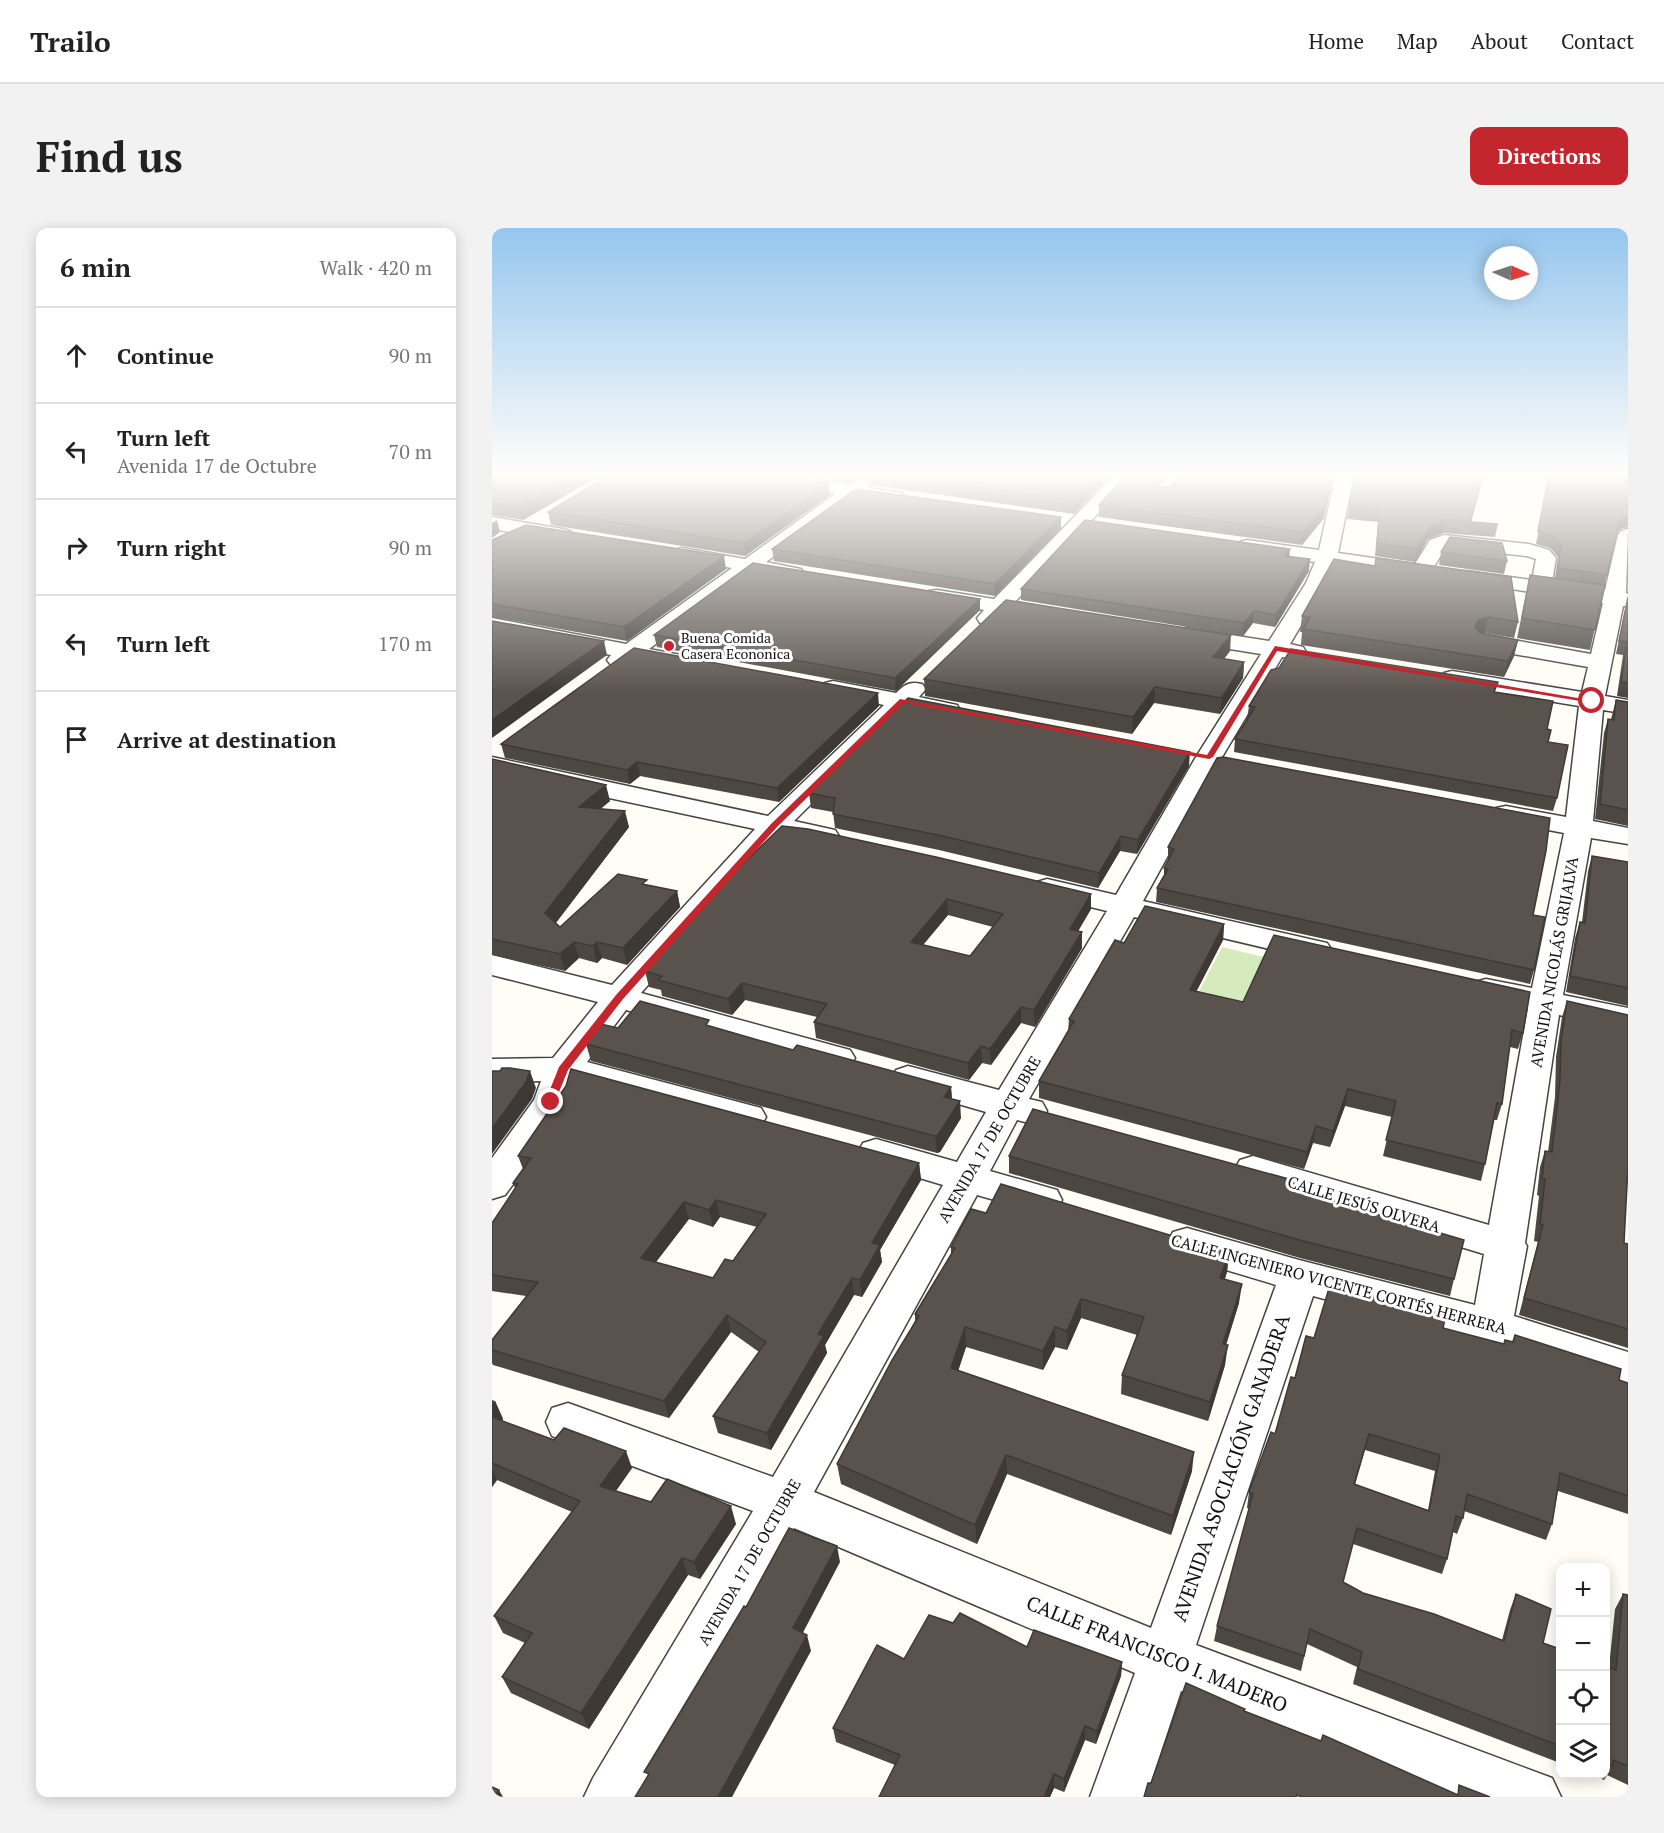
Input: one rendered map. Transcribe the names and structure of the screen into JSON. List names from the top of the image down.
{
  "streets": {
    "street": [
      "AVENIDA NICOLÁS GRIJALVA",
      "AVENIDA 17 DE OCTUBRE",
      "CALLE JESÚS OLVERA",
      "CALLE INGENIERO VICENTE CORTÉS HERRERA",
      "AVENIDA ASOCIACIÓN GANADERA",
      "CALLE FRANCISCO I. MADERO"
    ]
  },
  "crossings": [
    ["AVENIDA NICOLÁS GRIJALVA", "CALLE JESÚS OLVERA"],
    ["AVENIDA NICOLÁS GRIJALVA", "CALLE INGENIERO VICENTE CORTÉS HERRERA"],
    ["AVENIDA 17 DE OCTUBRE", "CALLE FRANCISCO I. MADERO"],
    ["CALLE INGENIERO VICENTE CORTÉS HERRERA", "AVENIDA ASOCIACIÓN GANADERA"],
    ["AVENIDA ASOCIACIÓN GANADERA", "CALLE FRANCISCO I. MADERO"]
  ],
  "places": ["Buena Comida Casera Econonica"],
  "north": "right",
  "page": {
    "header": "Trailo",
    "nav": [
      "Home",
      "Map",
      "About",
      "Contact"
    ],
    "buttons": "Directions",
    "title": "Find us",
    "heading": ["6 min", "Walk · 420 m"],
    "list": [
      ["Continue", "90 m"],
      ["Turn left", "Avenida 17 de Octubre", "70 m"],
      ["Turn right", "90 m"],
      ["Turn left", "170 m"],
      "Arrive at destination"
    ],
    "map_buttons": ["+", "−"]
  }
}
